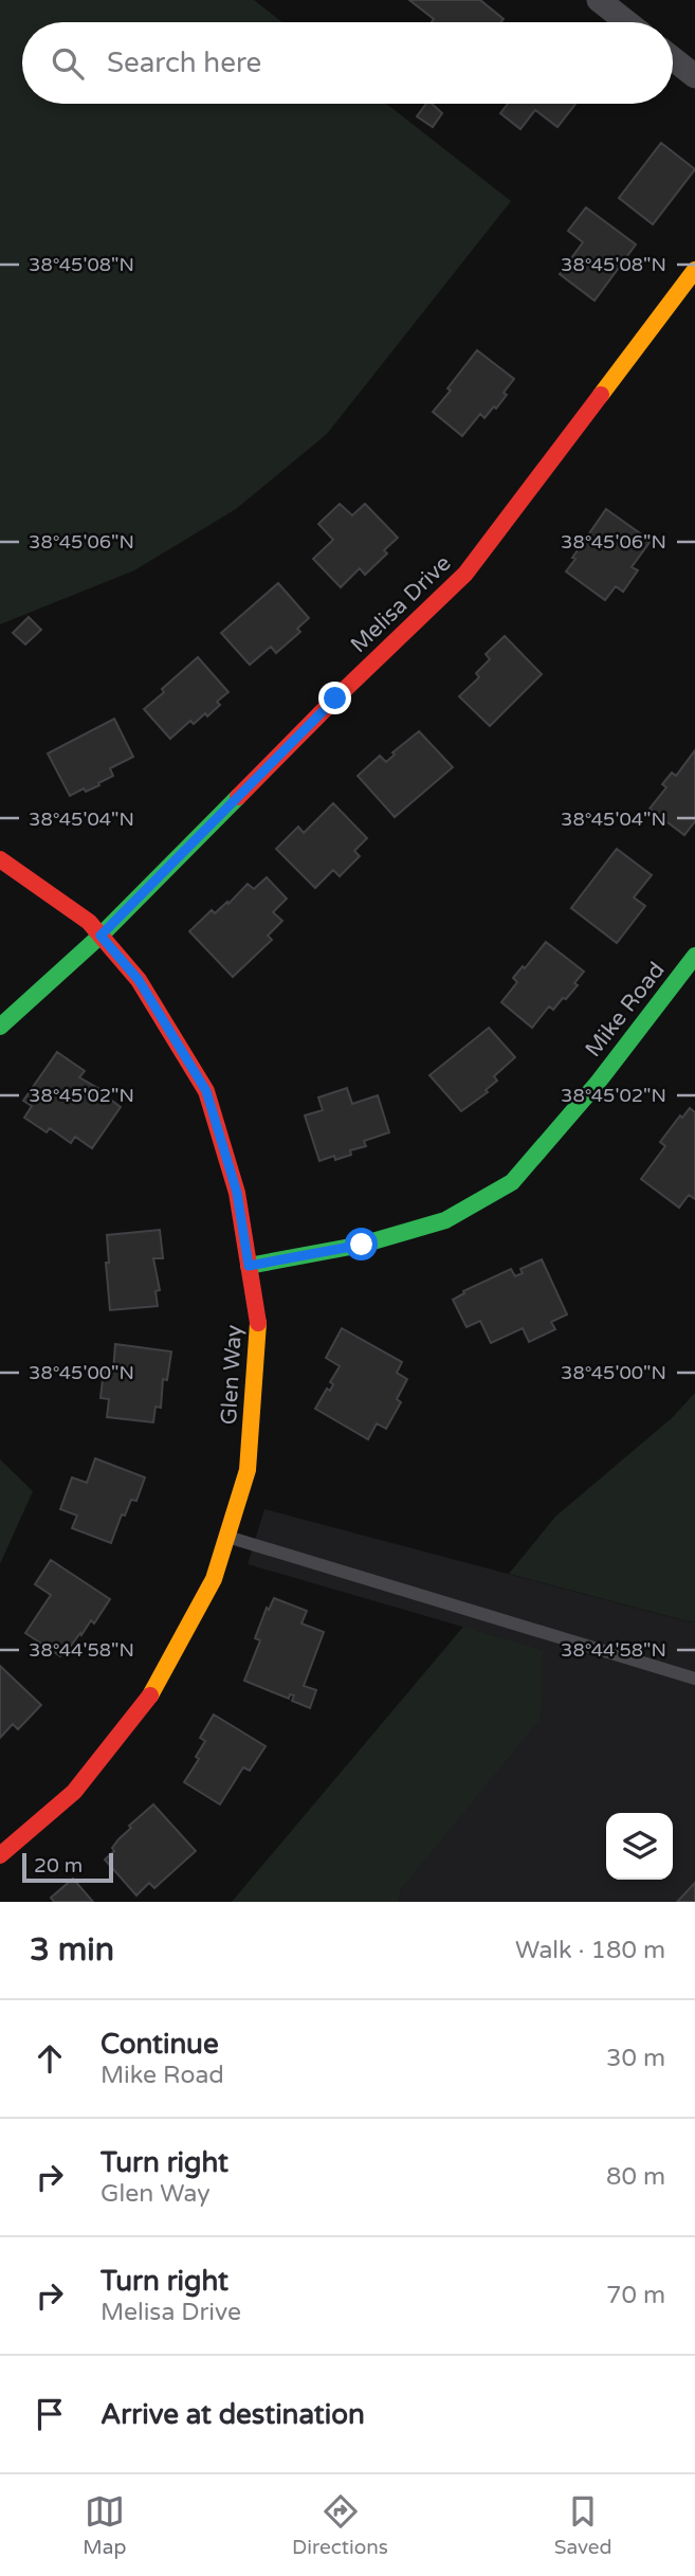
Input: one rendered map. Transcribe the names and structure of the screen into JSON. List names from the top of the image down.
{
  "streets": {
    "street": ["Melisa Drive", "Mike Road", "Glen Way"]
  },
  "crossings": [
    ["Melisa Drive", "Glen Way"],
    ["Mike Road", "Glen Way"]
  ],
  "scale_bar": "20 m",
  "page": {
    "search": "Search here",
    "scale": "20 m",
    "heading": ["3 min", "Walk · 180 m"],
    "list": [
      ["Continue", "Mike Road", "30 m"],
      ["Turn right", "Glen Way", "80 m"],
      ["Turn right", "Melisa Drive", "70 m"],
      "Arrive at destination"
    ],
    "nav": ["Map", "Directions", "Saved"]
  },
  "coordinates": [
    "38°45'08\"N",
    "38°45'06\"N",
    "38°45'04\"N",
    "38°45'02\"N",
    "38°45'00\"N",
    "38°44'58\"N"
  ]
}
